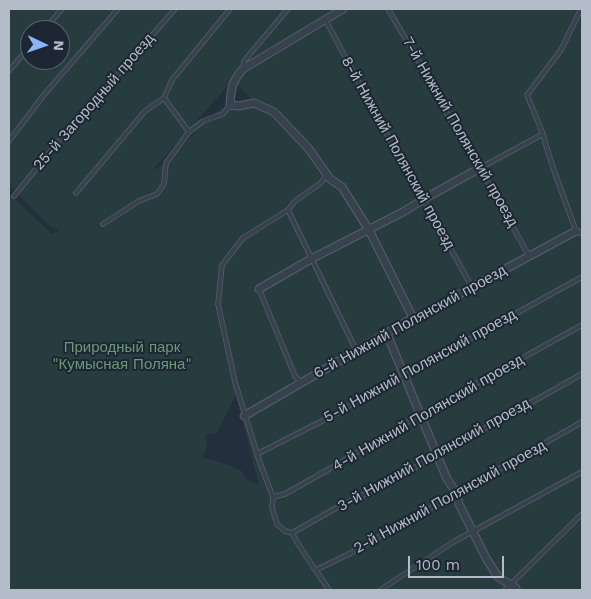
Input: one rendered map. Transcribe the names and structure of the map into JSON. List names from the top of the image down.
{
  "streets": {
    "street": ["6-й Нижний Полянский проезд"],
    "lane": [
      "25-й Загородный проезд",
      "7-й Нижний Полянский проезд",
      "8-й Нижний Полянский проезд",
      "5-й Нижний Полянский проезд",
      "4-й Нижний Полянский проезд",
      "3-й Нижний Полянский проезд",
      "2-й Нижний Полянский проезд"
    ]
  },
  "crossings": [
    ["7-й Нижний Полянский проезд", "6-й Нижний Полянский проезд"],
    ["8-й Нижний Полянский проезд", "6-й Нижний Полянский проезд"]
  ],
  "parks": ["Природный парк \"Кумысная Поляна\""],
  "scale_bar": "100 m",
  "north": "right"
}
